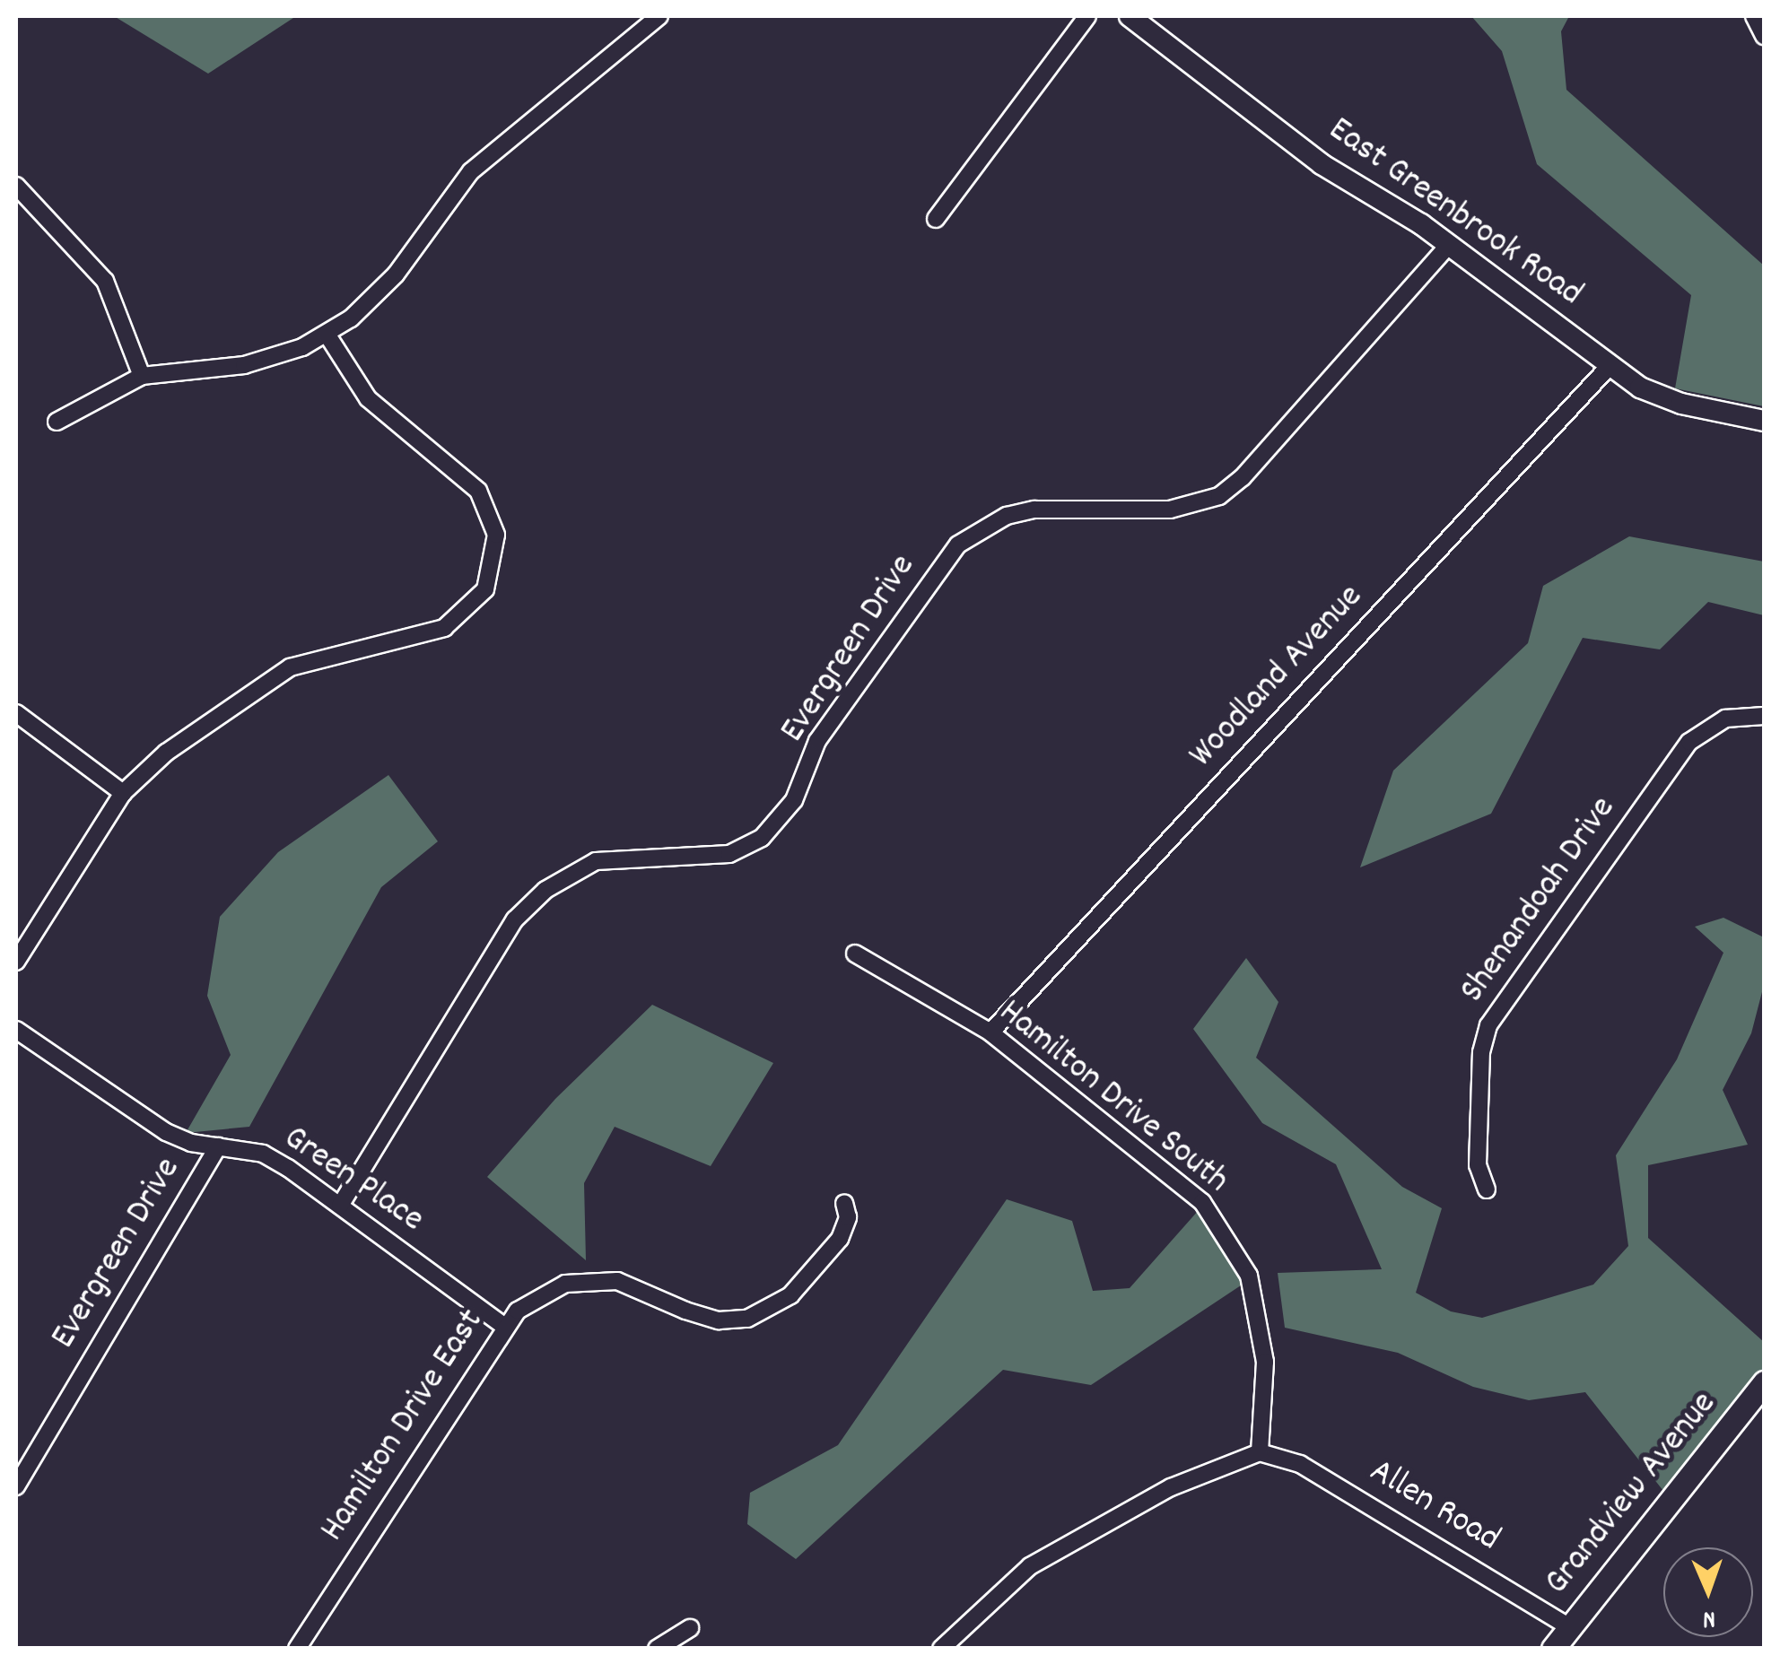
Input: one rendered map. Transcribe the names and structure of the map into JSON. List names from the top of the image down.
{
  "streets": {
    "main road": ["Grandview Avenue"],
    "street": [
      "East Greenbrook Road",
      "Evergreen Drive",
      "Woodland Avenue",
      "Shenandoah Drive",
      "Hamilton Drive South",
      "Green Place",
      "Hamilton Drive East",
      "Allen Road"
    ]
  },
  "crossings": [
    ["East Greenbrook Road", "Evergreen Drive"],
    ["East Greenbrook Road", "Woodland Avenue"],
    ["Evergreen Drive", "Green Place"],
    ["Woodland Avenue", "Hamilton Drive South"],
    ["Hamilton Drive South", "Allen Road"],
    ["Green Place", "Hamilton Drive East"],
    ["Grandview Avenue", "Allen Road"]
  ],
  "north": "bottom"
}
